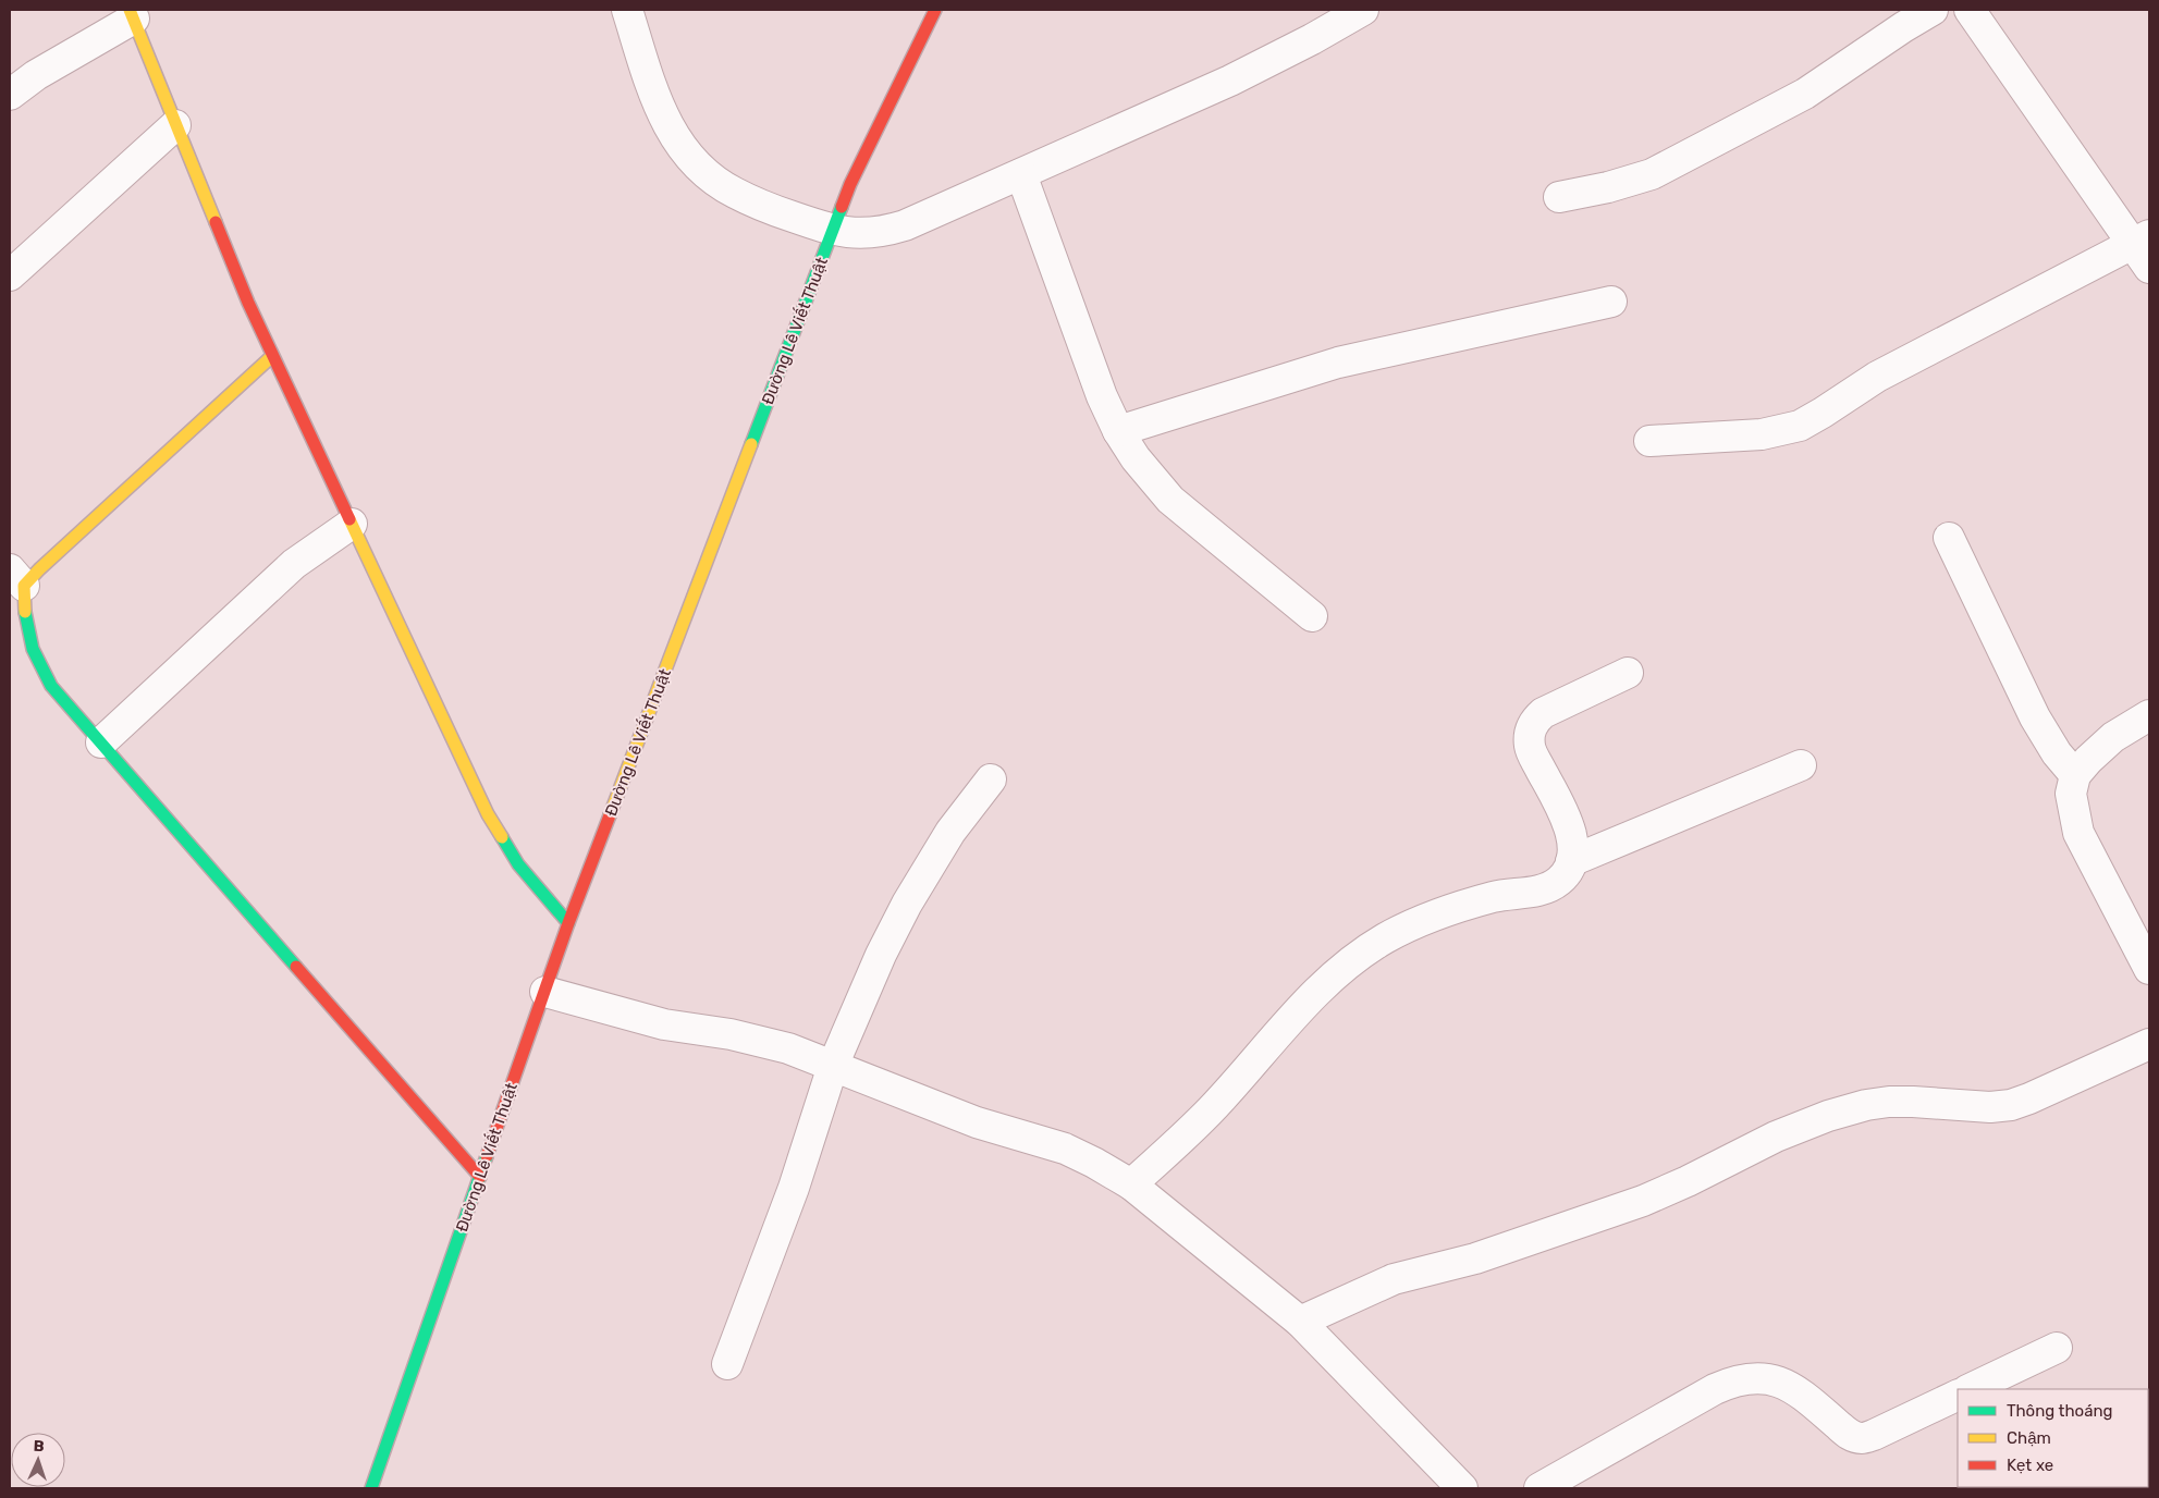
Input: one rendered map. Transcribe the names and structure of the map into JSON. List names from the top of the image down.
{
  "streets": {
    "street": ["Đường Lê Viết Thuật"]
  },
  "legend": ["Thông thoáng", "Chậm", "Kẹt xe"],
  "north": "top"
}
